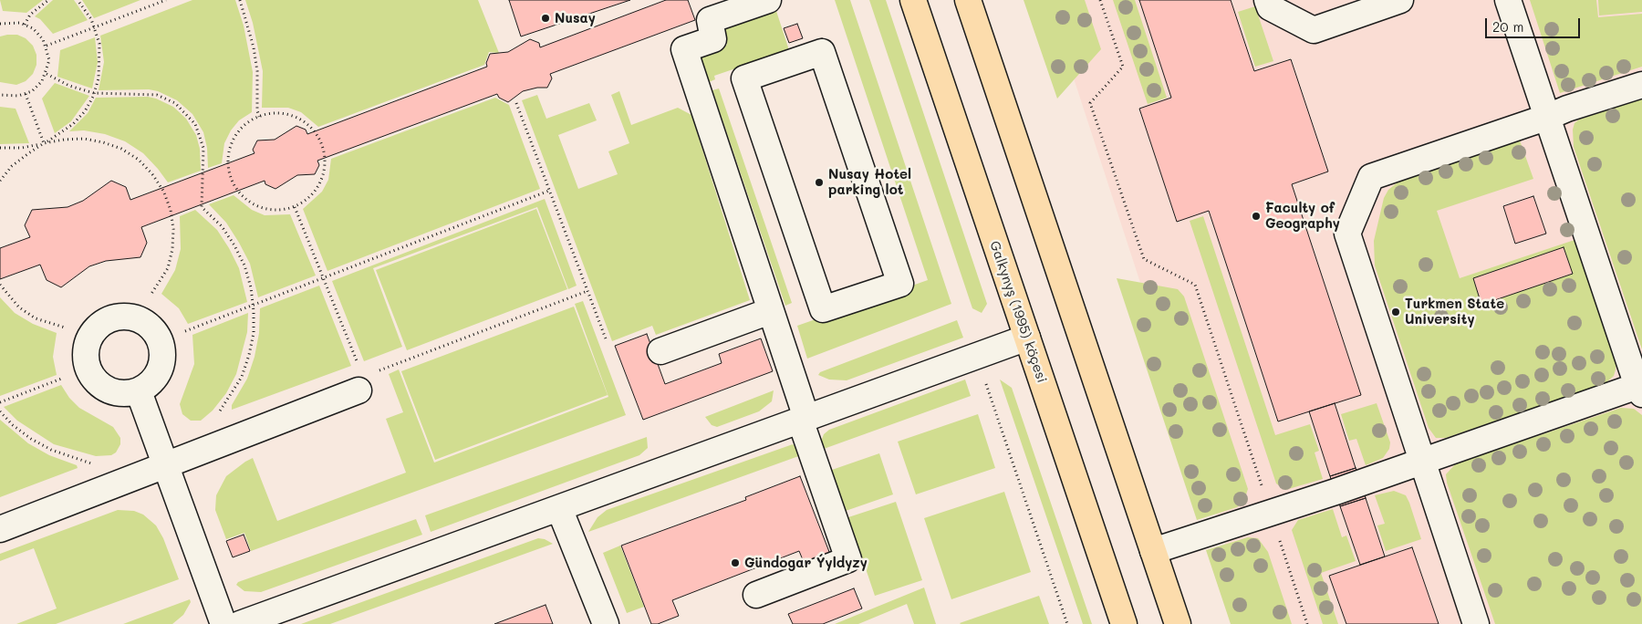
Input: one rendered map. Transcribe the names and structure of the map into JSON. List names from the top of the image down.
{
  "streets": {
    "main road": ["Galkynyş (1995) köçesi"]
  },
  "places": [
    "Nusay",
    "Nusay Hotel parking lot",
    "Faculty of Geography",
    "Turkmen State University",
    "Gündogar Ýyldyzy"
  ],
  "scale_bar": "20 m"
}
